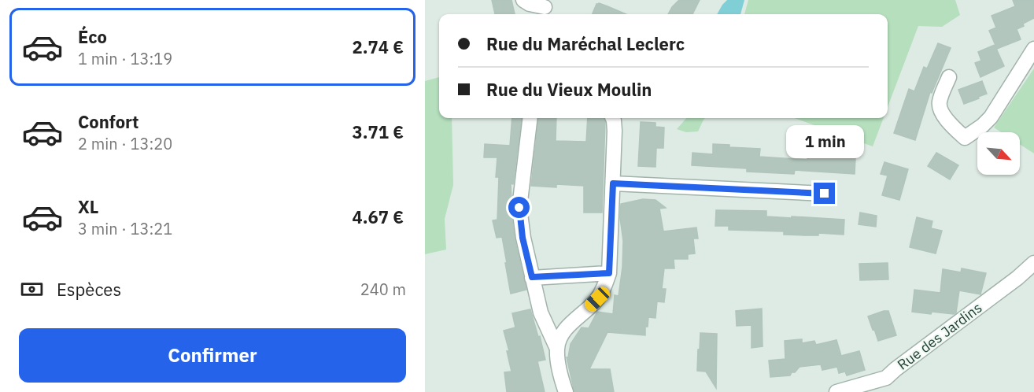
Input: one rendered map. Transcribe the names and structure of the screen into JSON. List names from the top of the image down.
{
  "streets": {
    "street": ["Rue des Jardins"]
  },
  "north": "bottom right",
  "page": {
    "list": [
      {
        "name": "Éco",
        "note": "1 min · 13:19",
        "value": "2.74 €"
      },
      {
        "name": "Confort",
        "note": "2 min · 13:20",
        "value": "3.71 €"
      },
      {
        "name": "XL",
        "note": "3 min · 13:21",
        "value": "4.67 €"
      }
    ],
    "banner": ["Rue du Maréchal Leclerc", "Rue du Vieux Moulin"],
    "bubble": "1 min",
    "pay": ["Espèces", "240 m"],
    "buttons": "Confirmer"
  }
}
